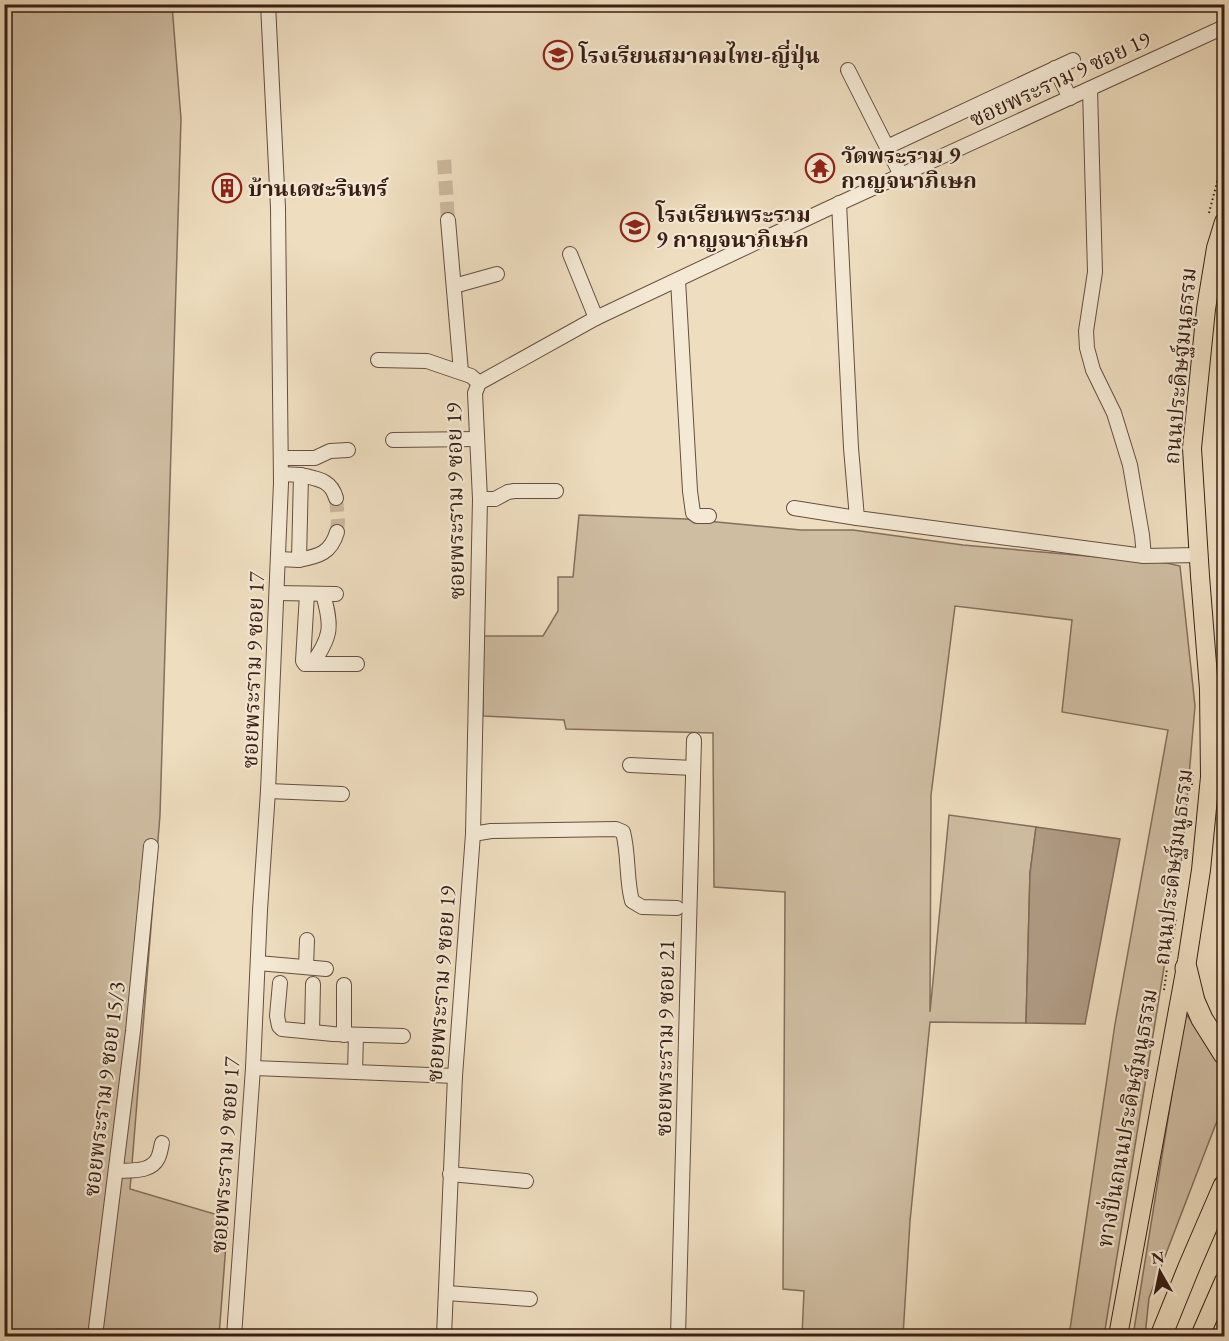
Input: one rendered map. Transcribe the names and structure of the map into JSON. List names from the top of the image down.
{
  "streets": {
    "main road": ["ถนนประดิษฐ์มนูธรรม"],
    "street": [
      "ซอยพระราม 9 ซอย 19",
      "ซอยพระราม 9 ซอย 17",
      "ซอยพระราม 9 ซอย 21",
      "ซอยพระราม 9 ซอย 15/3"
    ],
    "path": ["ทางปั่นถนนประดิษฐ์มนูธรรม"]
  },
  "places": {
    "school or university": ["โรงเรียนสมาคมไทย-ญี่ปุ่น", "โรงเรียนพระราม 9 กาญจนาภิเษก"],
    "temple": ["วัดพระราม 9 กาญจนาภิเษก"],
    "building": ["บ้านเดชะรินทร์"]
  },
  "north": "top"
}
